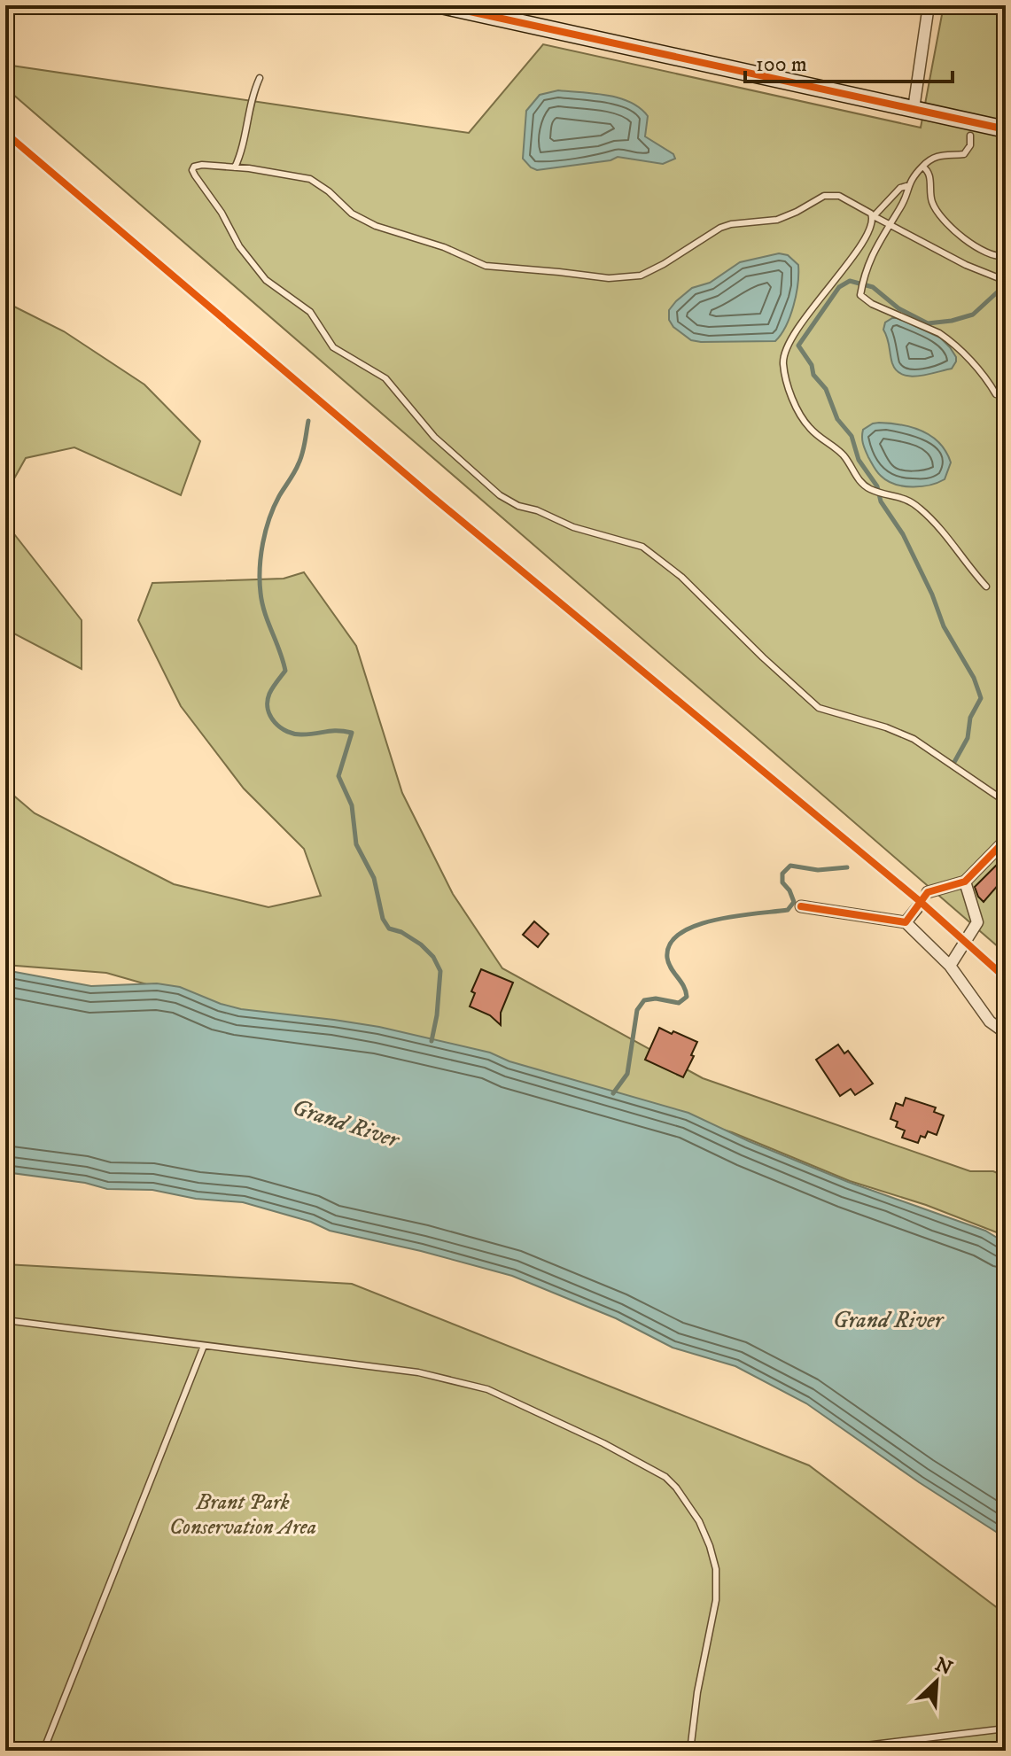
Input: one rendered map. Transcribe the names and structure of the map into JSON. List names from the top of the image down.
{
  "water": ["Grand River"],
  "parks": ["Brant Park Conservation Area"],
  "scale_bar": "100 m",
  "north": "top right"
}
